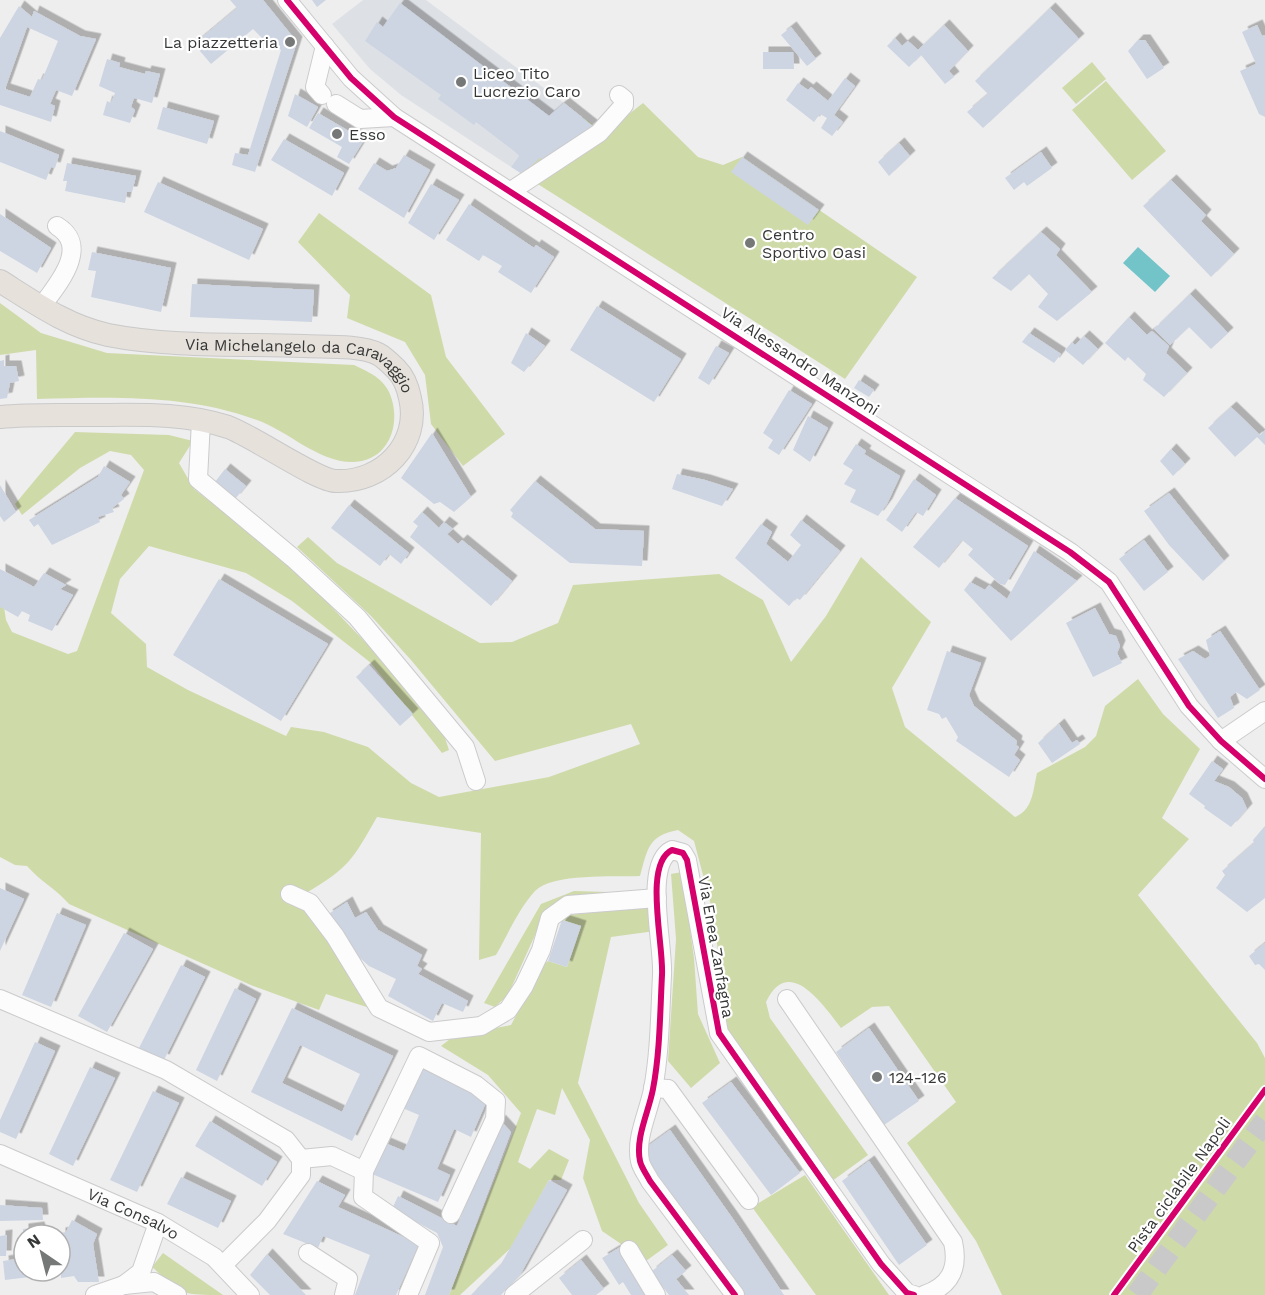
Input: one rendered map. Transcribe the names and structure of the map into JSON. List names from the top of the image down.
{
  "streets": {
    "main road": ["Via Michelangelo da Caravaggio"],
    "street": ["Via Alessandro Manzoni", "Via Enea Zanfagna", "Via Consalvo"],
    "cycle path": ["Pista ciclabile Napoli"]
  },
  "places": [
    "La piazzetteria",
    "Liceo Tito Lucrezio Caro",
    "Esso",
    "Centro Sportivo Oasi",
    "124-126"
  ],
  "north": "top left"
}
